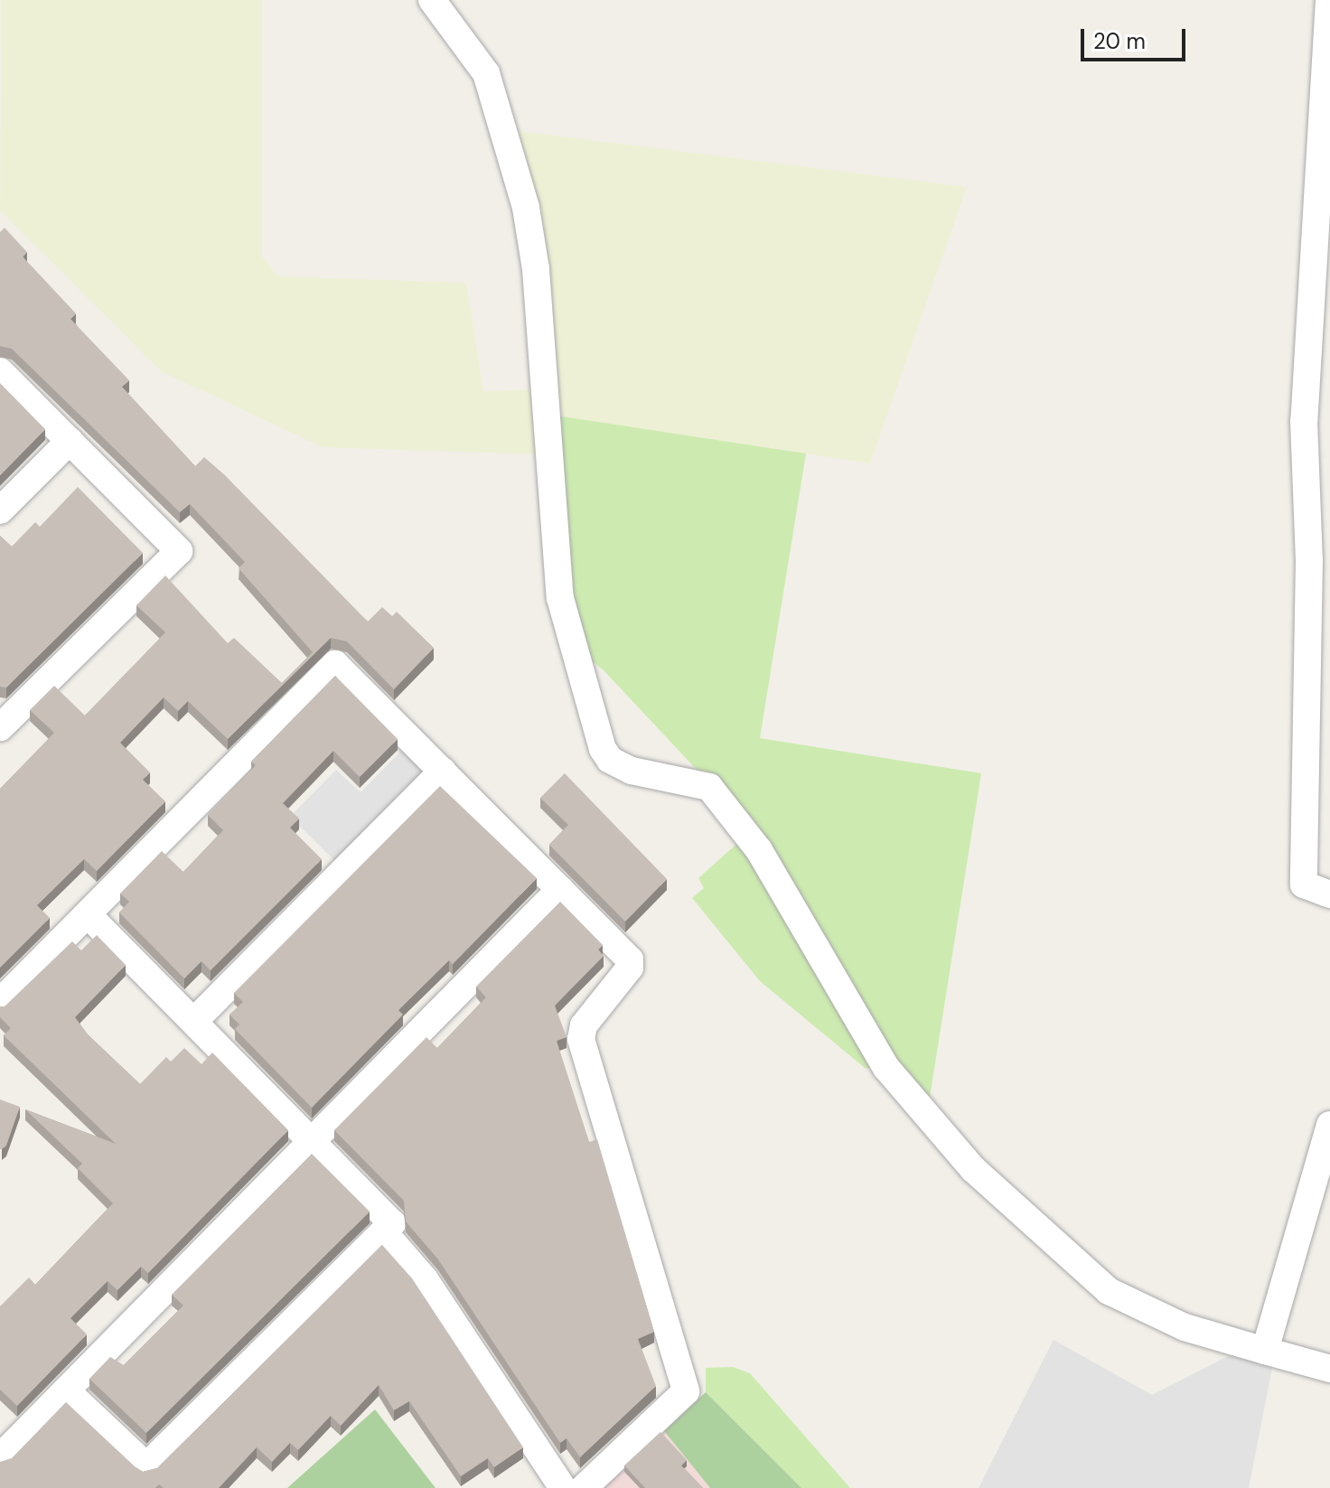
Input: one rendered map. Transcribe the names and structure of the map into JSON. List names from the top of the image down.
{
  "scale_bar": "20 m"
}
